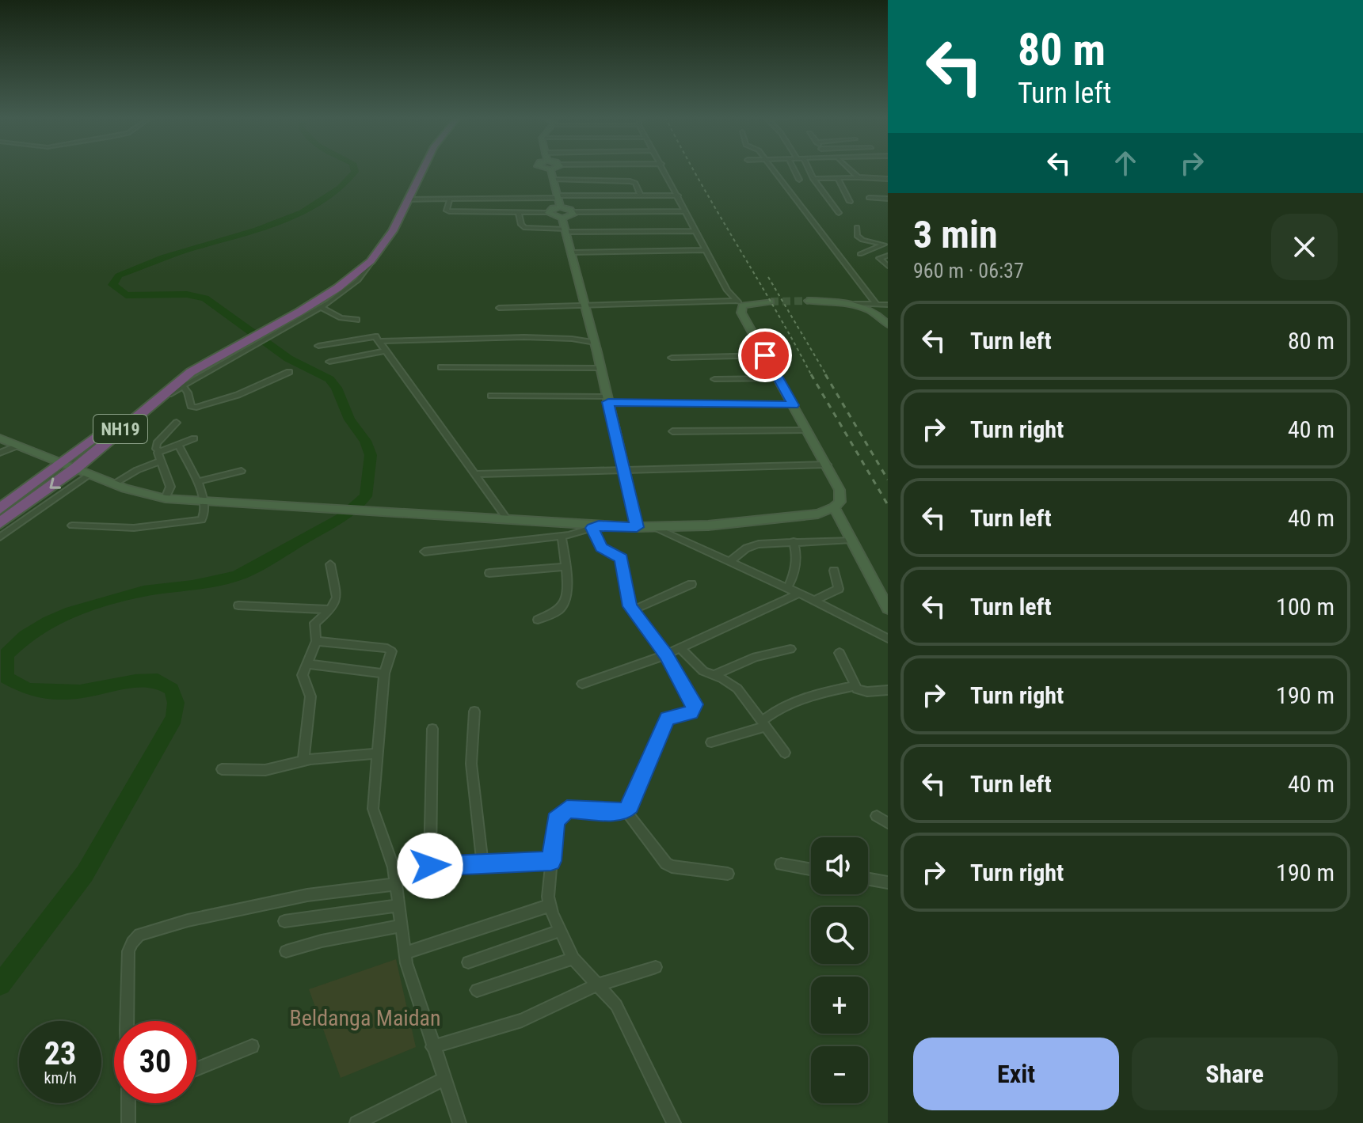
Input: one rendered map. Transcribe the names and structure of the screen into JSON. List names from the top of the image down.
{
  "streets": {
    "highway": ["NH19"]
  },
  "parks": ["Beldanga Maidan"],
  "page": {
    "turn": ["80 m", "Turn left"],
    "heading": ["3 min", "960 m · 06:37"],
    "list": [
      {
        "name": "Turn left",
        "value": "80 m"
      },
      {
        "name": "Turn right",
        "value": "40 m"
      },
      {
        "name": "Turn left",
        "value": "40 m"
      },
      {
        "name": "Turn left",
        "value": "100 m"
      },
      {
        "name": "Turn right",
        "value": "190 m"
      },
      {
        "name": "Turn left",
        "value": "40 m"
      },
      {
        "name": "Turn right",
        "value": "190 m"
      }
    ],
    "map_buttons": ["+", "−"],
    "speed": "23 km/h",
    "limit": "30",
    "buttons": ["Exit", "Share"]
  }
}
